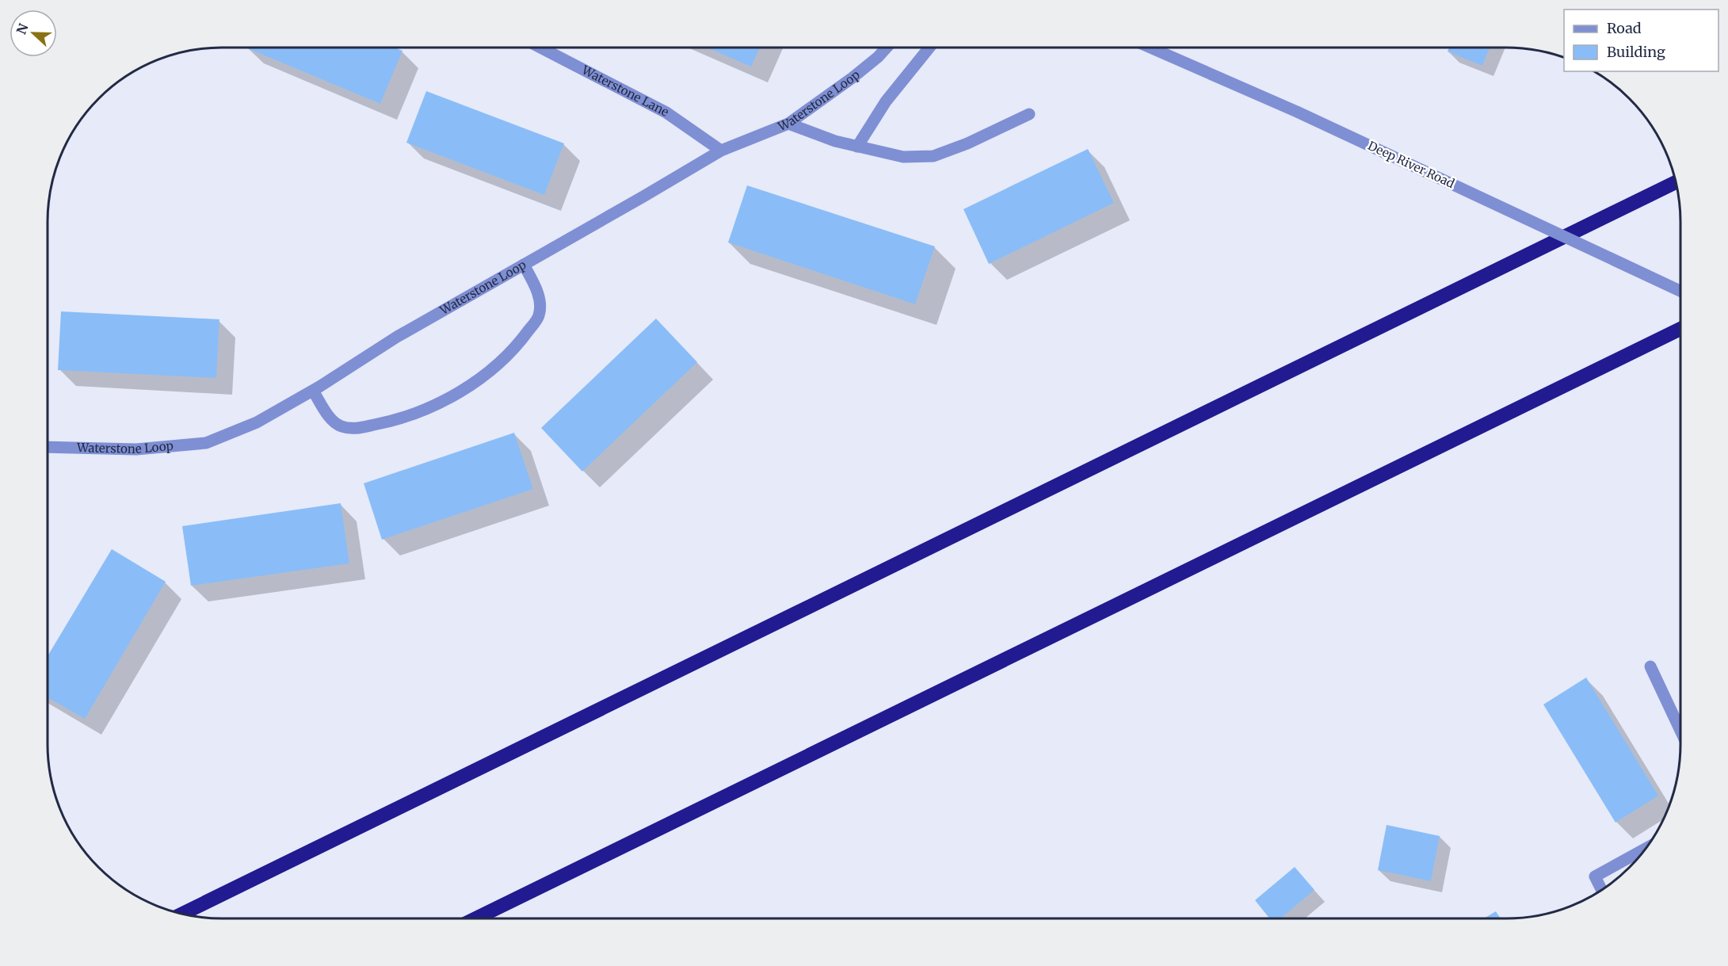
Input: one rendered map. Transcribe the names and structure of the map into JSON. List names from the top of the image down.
{
  "streets": {
    "street": ["Waterstone Lane", "Waterstone Loop", "Deep River Road"]
  },
  "crossings": [
    ["Waterstone Lane", "Waterstone Loop"]
  ],
  "legend": ["Road", "Building"],
  "north": "left"
}
